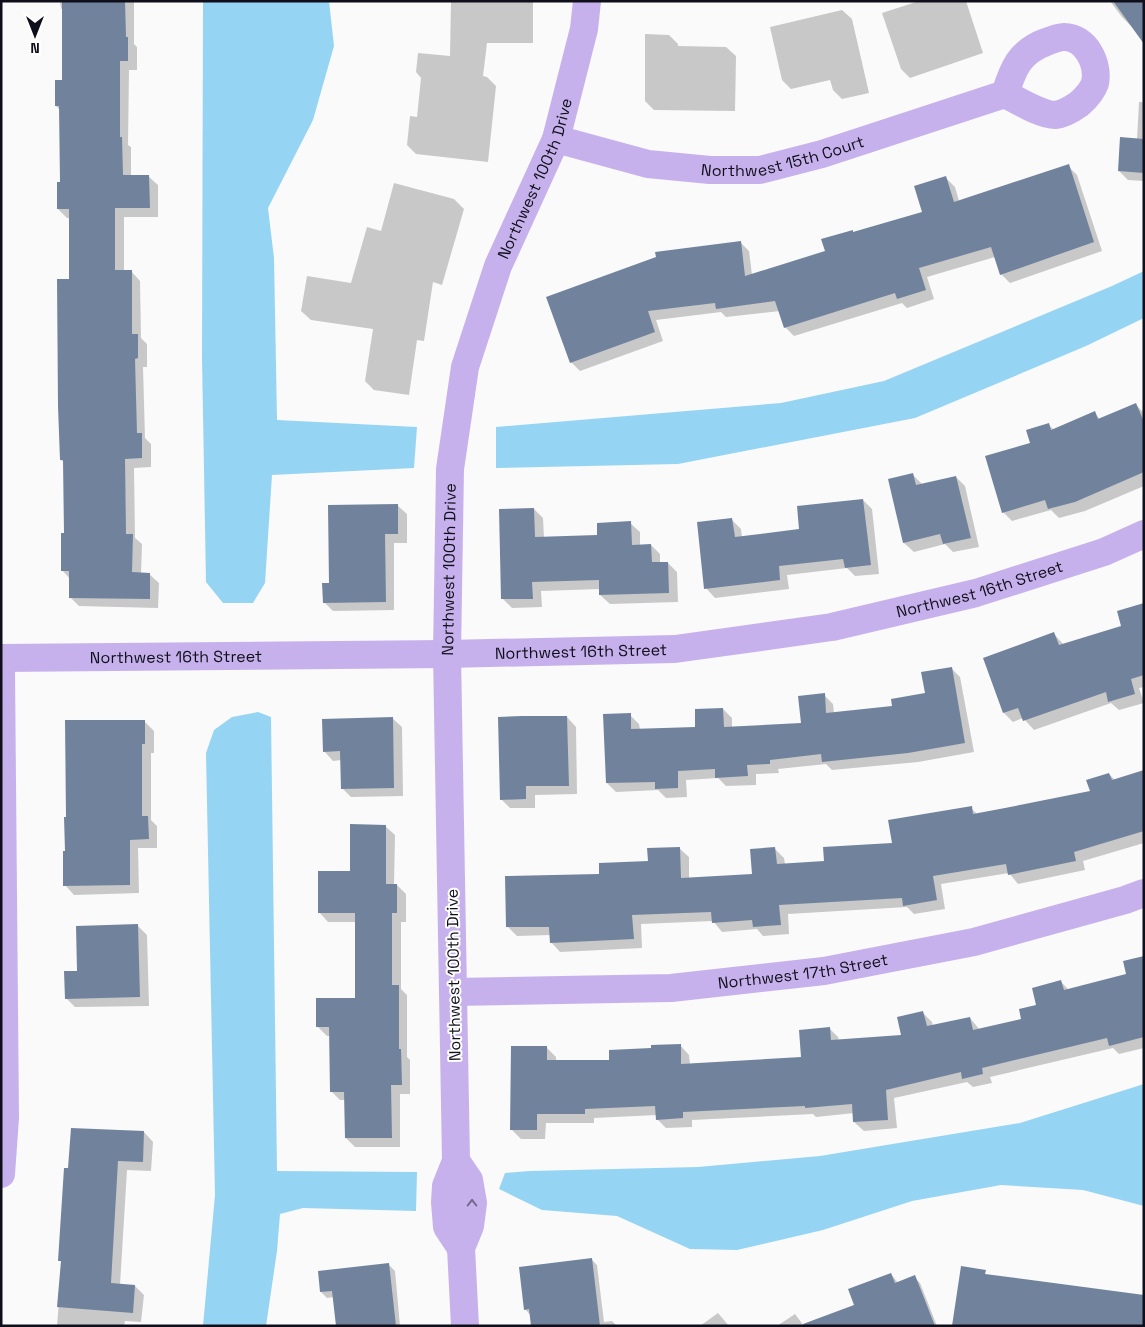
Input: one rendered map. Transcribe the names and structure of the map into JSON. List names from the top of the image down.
{
  "streets": {
    "street": [
      "Northwest 15th Court",
      "Northwest 100th Drive",
      "Northwest 16th Street",
      "Northwest 17th Street"
    ]
  },
  "crossings": [
    ["Northwest 15th Court", "Northwest 100th Drive"],
    ["Northwest 100th Drive", "Northwest 16th Street"],
    ["Northwest 100th Drive", "Northwest 17th Street"]
  ],
  "north": "bottom"
}
